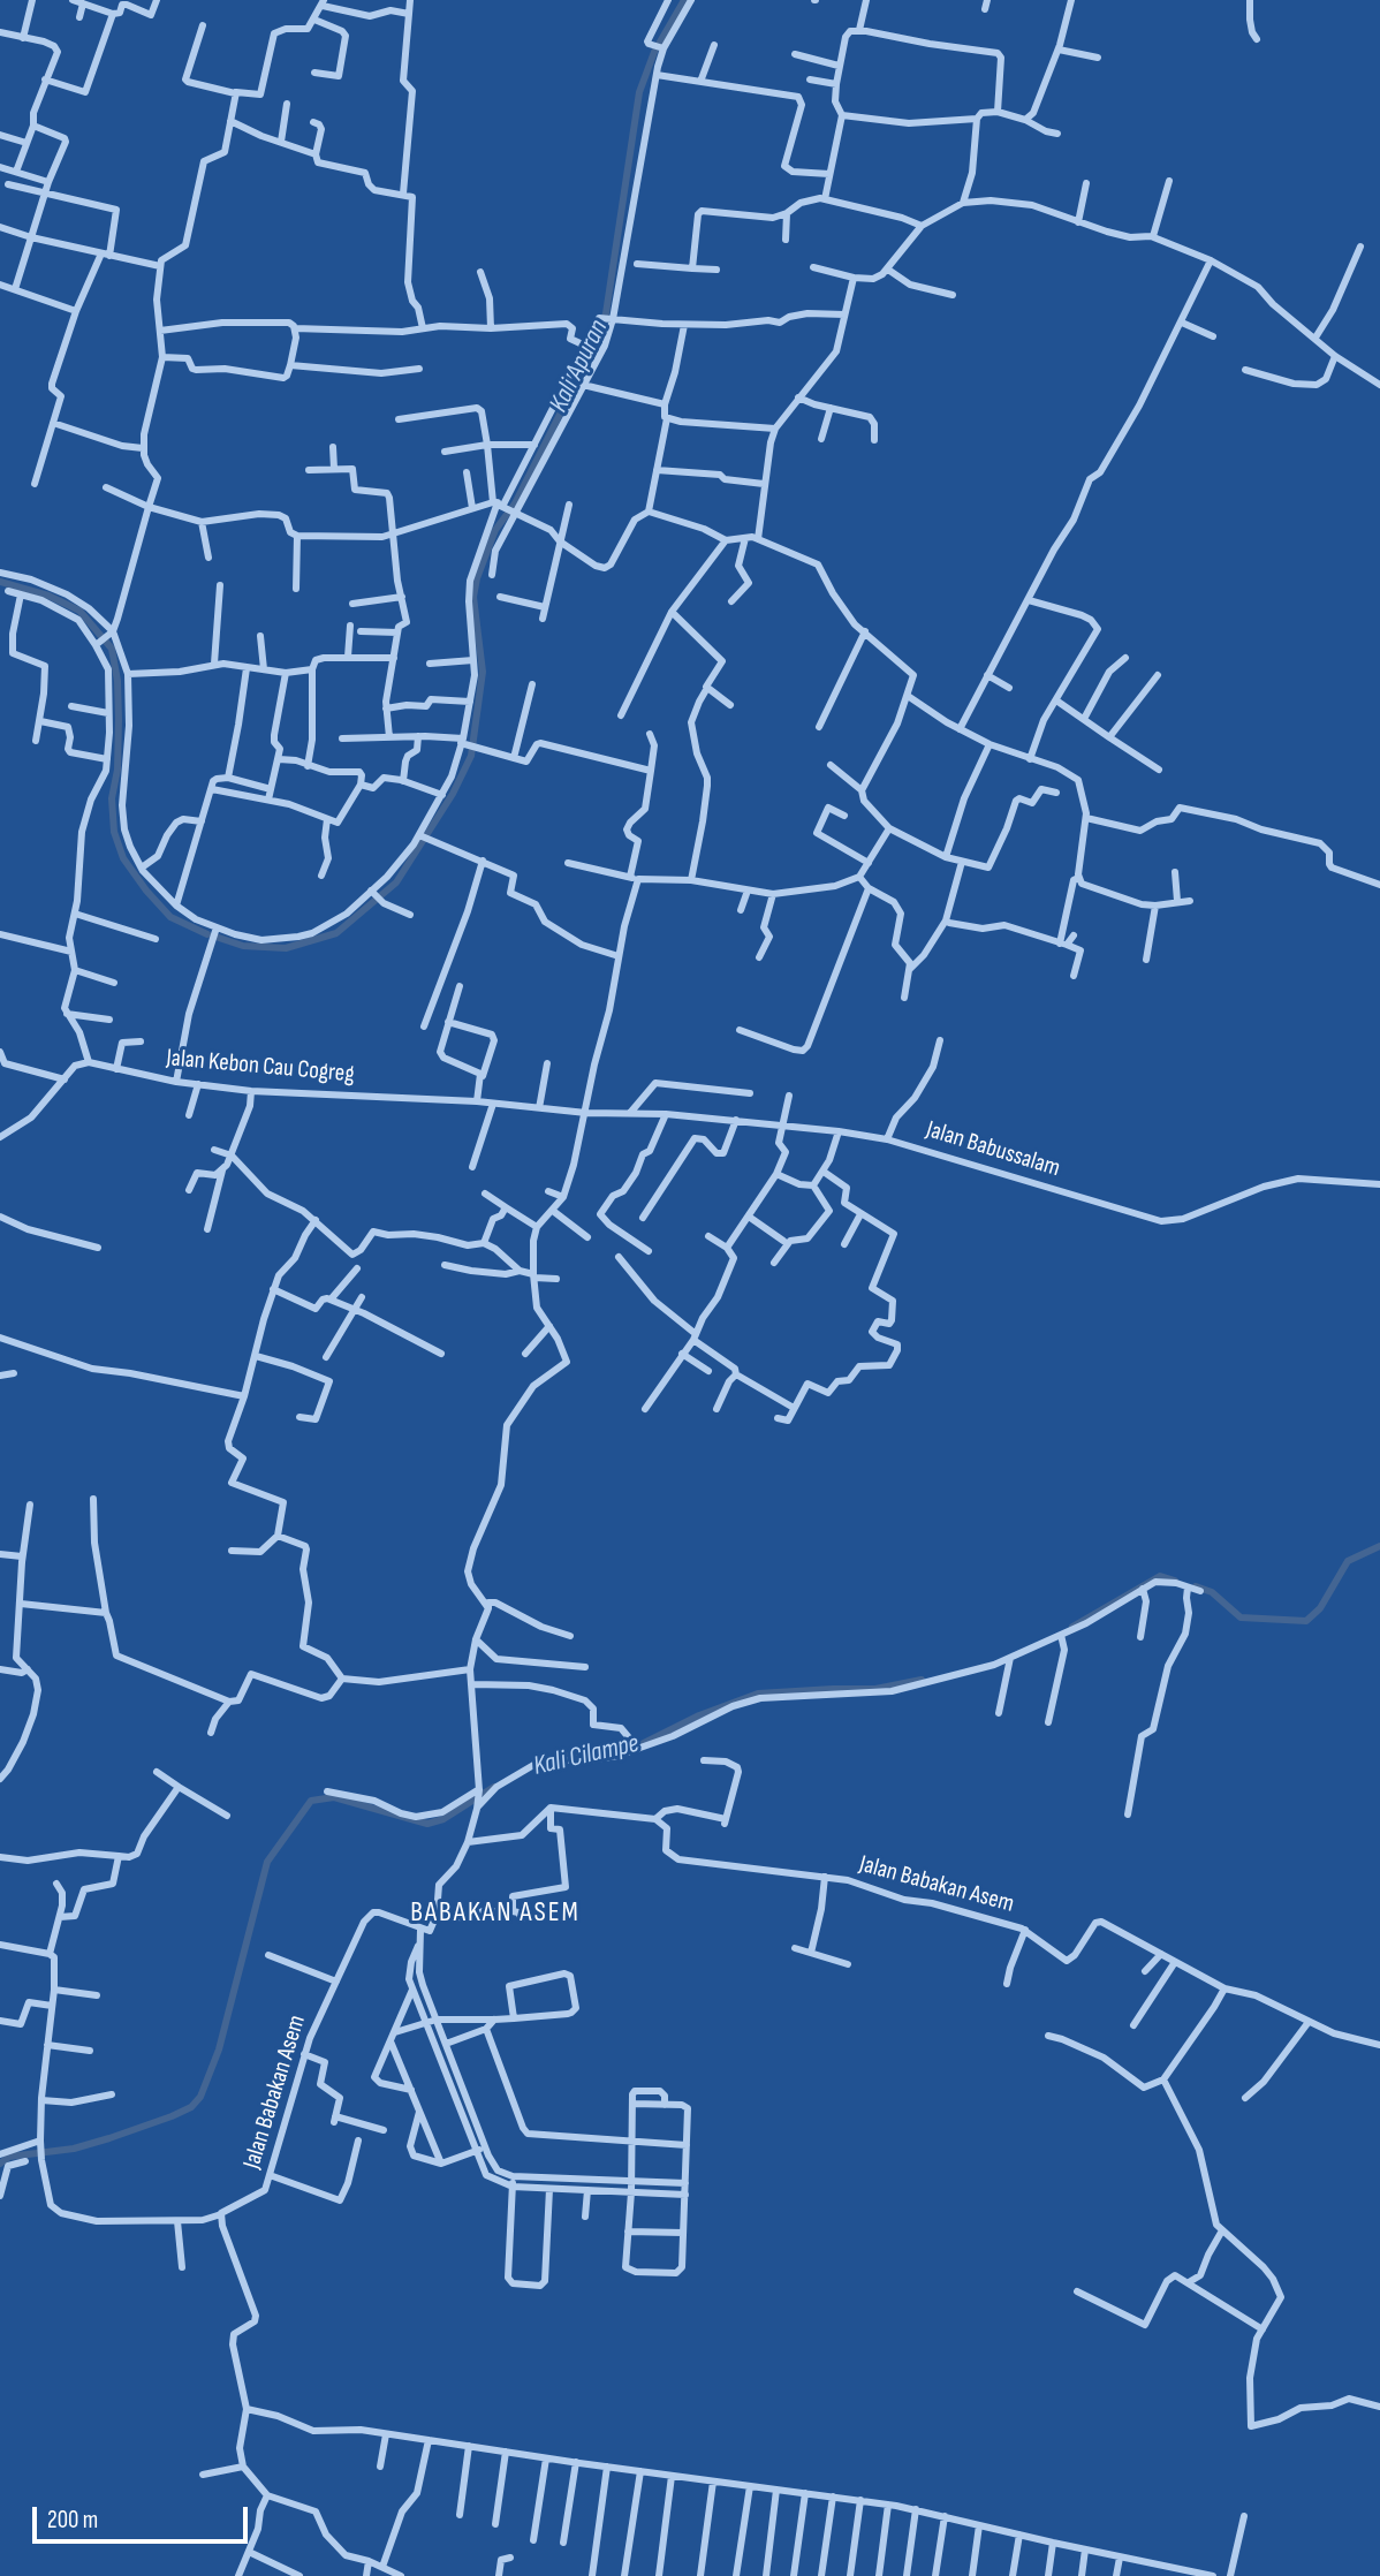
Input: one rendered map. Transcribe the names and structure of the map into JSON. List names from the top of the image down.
{
  "streets": {
    "street": ["Jalan Kebon Cau Cogreg", "Jalan Babussalam", "Jalan Babakan Asem"]
  },
  "crossings": [
    ["Jalan Kebon Cau Cogreg", "Jalan Babussalam"]
  ],
  "districts": ["BABAKAN ASEM"],
  "water": ["Kali Apuran", "Kali Cilampe"],
  "scale_bar": "200 m"
}
